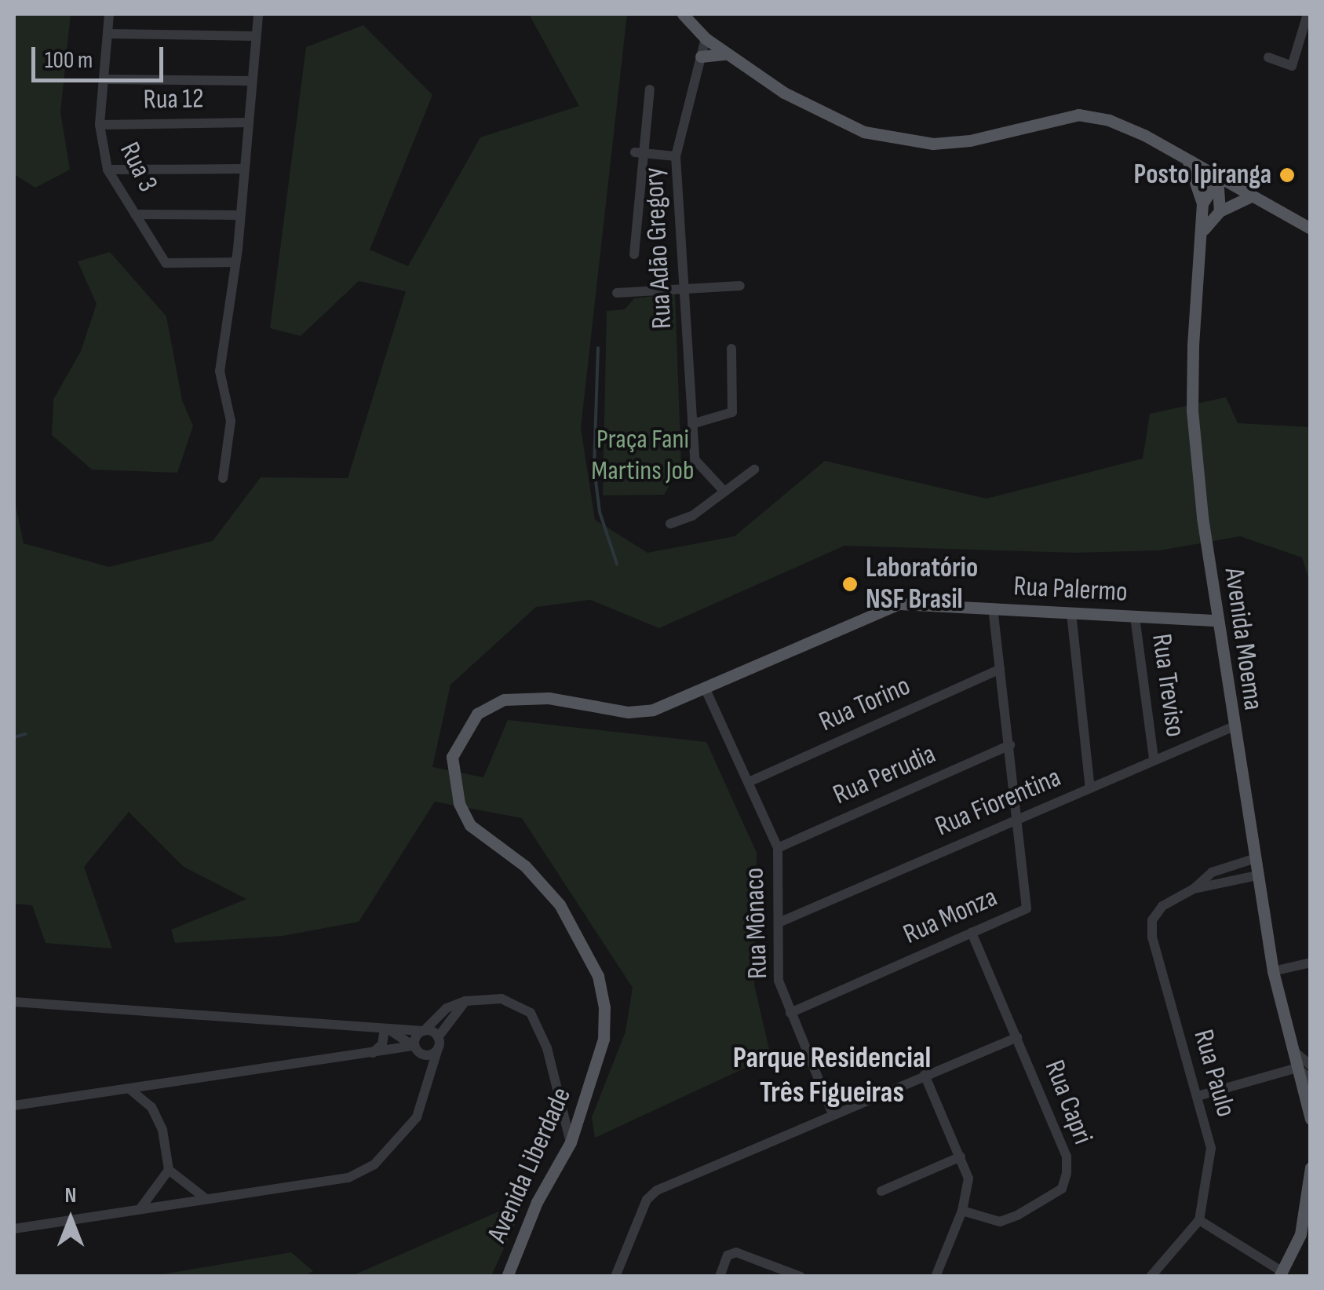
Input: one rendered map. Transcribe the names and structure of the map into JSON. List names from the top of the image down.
{
  "streets": {
    "main road": ["Rua Palermo", "Avenida Moema", "Avenida Liberdade"],
    "street": [
      "Rua 12",
      "Rua 3",
      "Rua Adão Gregory",
      "Rua Treviso",
      "Rua Torino",
      "Rua Perudia",
      "Rua Fiorentina",
      "Rua Monza",
      "Rua Mônaco",
      "Rua Paulo",
      "Rua Capri"
    ]
  },
  "crossings": [
    ["Rua 12", "Rua 3"],
    ["Rua Palermo", "Avenida Moema"],
    ["Rua Palermo", "Rua Treviso"],
    ["Rua Palermo", "Rua Monza"],
    ["Rua Palermo", "Rua Mônaco"],
    ["Rua Palermo", "Avenida Liberdade"],
    ["Avenida Moema", "Rua Fiorentina"],
    ["Avenida Moema", "Rua Paulo"],
    ["Rua Treviso", "Rua Fiorentina"],
    ["Rua Torino", "Rua Monza"],
    ["Rua Torino", "Rua Mônaco"],
    ["Rua Perudia", "Rua Monza"],
    ["Rua Perudia", "Rua Mônaco"],
    ["Rua Fiorentina", "Rua Monza"],
    ["Rua Fiorentina", "Rua Mônaco"],
    ["Rua Monza", "Rua Mônaco"],
    ["Rua Monza", "Rua Capri"],
    ["Rua Mônaco", "Avenida Liberdade"]
  ],
  "districts": ["Parque Residencial Três Figueiras"],
  "parks": ["Praça Fani Martins Job"],
  "places": ["Posto Ipiranga", "Laboratório NSF Brasil"],
  "scale_bar": "100 m",
  "north": "top"
}
